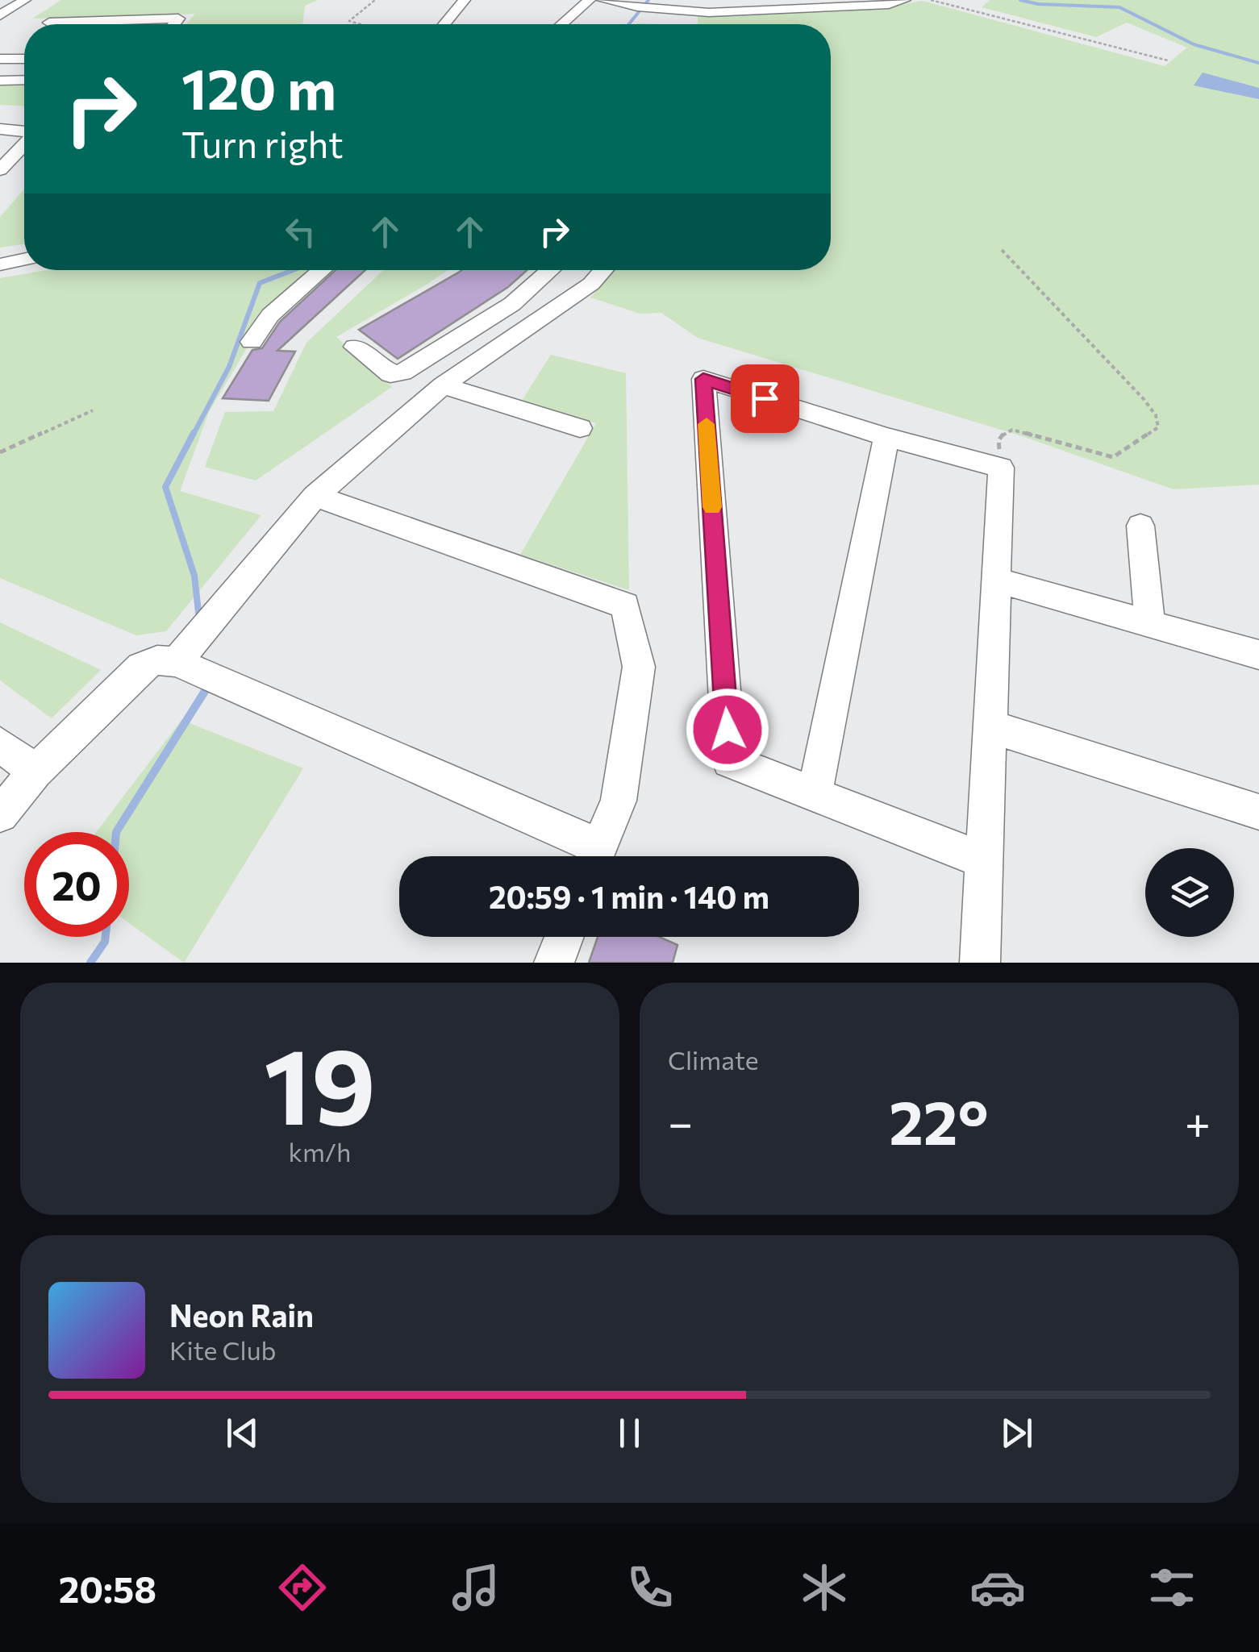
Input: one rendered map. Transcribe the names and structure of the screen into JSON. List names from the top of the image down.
{
  "page": {
    "turn": ["120 m", "Turn right"],
    "limit": "20",
    "trip": "20:59 · 1 min · 140 m",
    "tile": [
      ["19", "km/h"],
      "Climate"
    ],
    "heat": ["−", "22°", "+"],
    "song": ["Neon Rain", "Kite Club"],
    "tabs": "20:58"
  }
}
